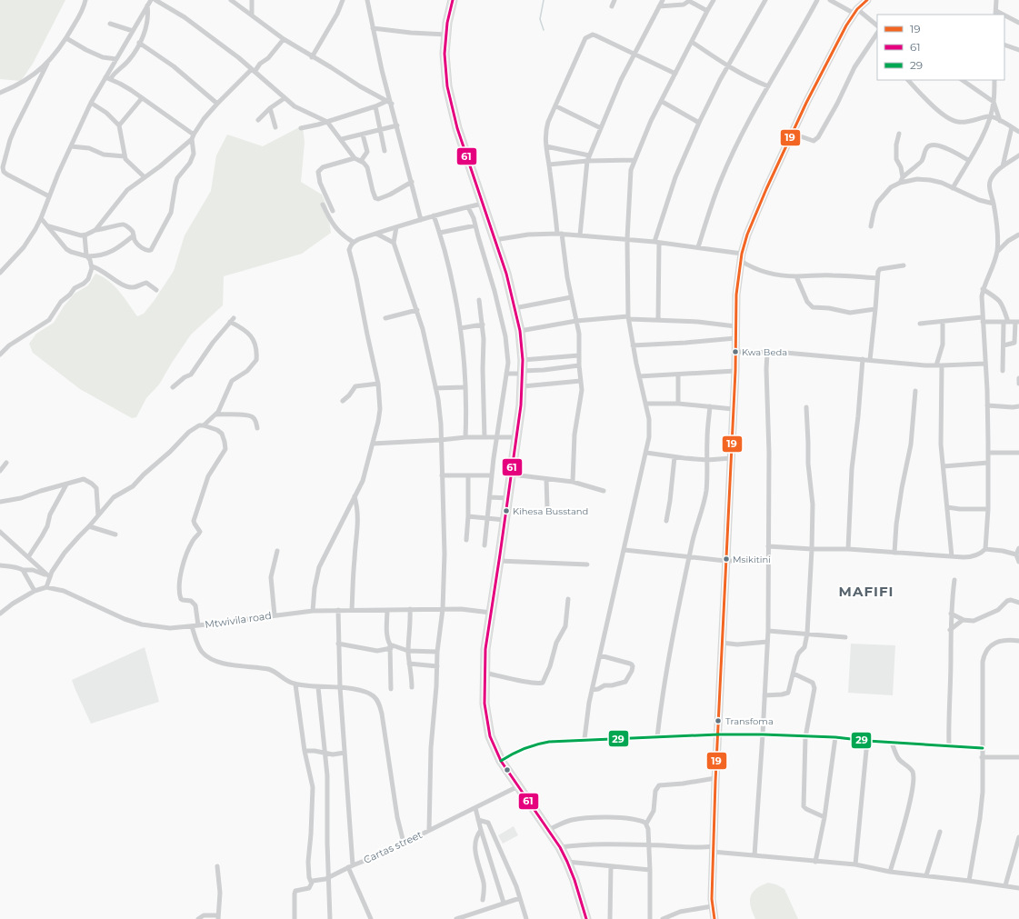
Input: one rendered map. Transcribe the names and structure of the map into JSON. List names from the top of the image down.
{
  "streets": {
    "street": ["Mtwivila road", "Cartas street"]
  },
  "districts": ["MAFIFI"],
  "places": [
    "Kwa Beda",
    "Kihesa Busstand",
    "Msikitini",
    "Transfoma"
  ],
  "lines": ["transit line 19", "transit line 61", "transit line 29"],
  "legend": ["19", "61", "29"]
}
